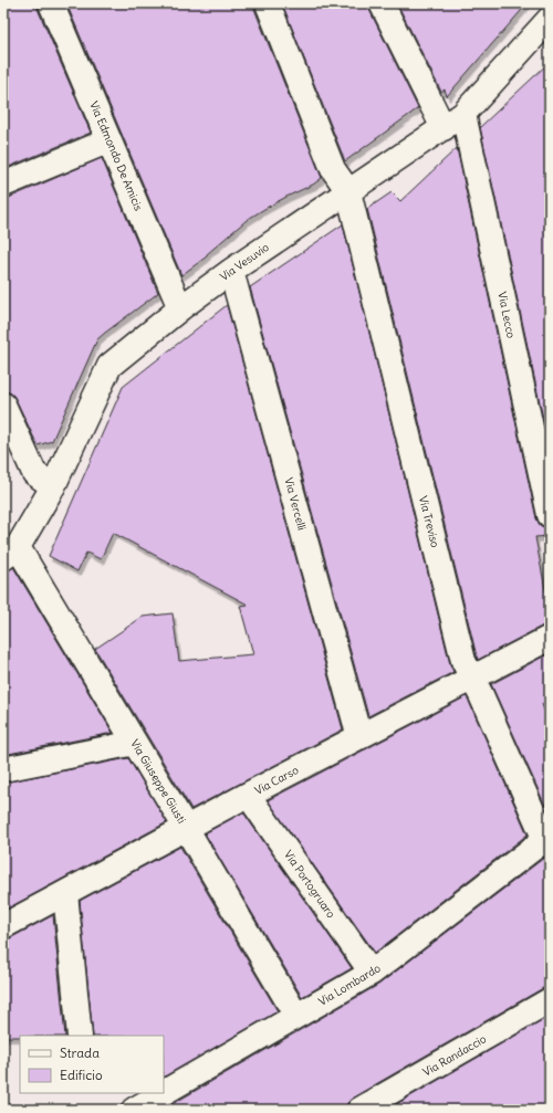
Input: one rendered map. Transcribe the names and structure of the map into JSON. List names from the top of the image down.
{
  "streets": {
    "street": [
      "Via Edmondo De Amicis",
      "Via Vesuvio",
      "Via Lecco",
      "Via Vercelli",
      "Via Treviso",
      "Via Carso",
      "Via Giuseppe Giusti",
      "Via Portogruaro",
      "Via Lombardo",
      "Via Randaccio"
    ]
  },
  "crossings": [
    ["Via Edmondo De Amicis", "Via Vesuvio"],
    ["Via Vesuvio", "Via Lecco"],
    ["Via Vesuvio", "Via Vercelli"],
    ["Via Vesuvio", "Via Treviso"],
    ["Via Vesuvio", "Via Giuseppe Giusti"],
    ["Via Vercelli", "Via Carso"],
    ["Via Treviso", "Via Carso"],
    ["Via Treviso", "Via Lombardo"],
    ["Via Carso", "Via Giuseppe Giusti"],
    ["Via Carso", "Via Portogruaro"],
    ["Via Giuseppe Giusti", "Via Lombardo"],
    ["Via Portogruaro", "Via Lombardo"]
  ],
  "legend": ["Strada", "Edificio"]
}
